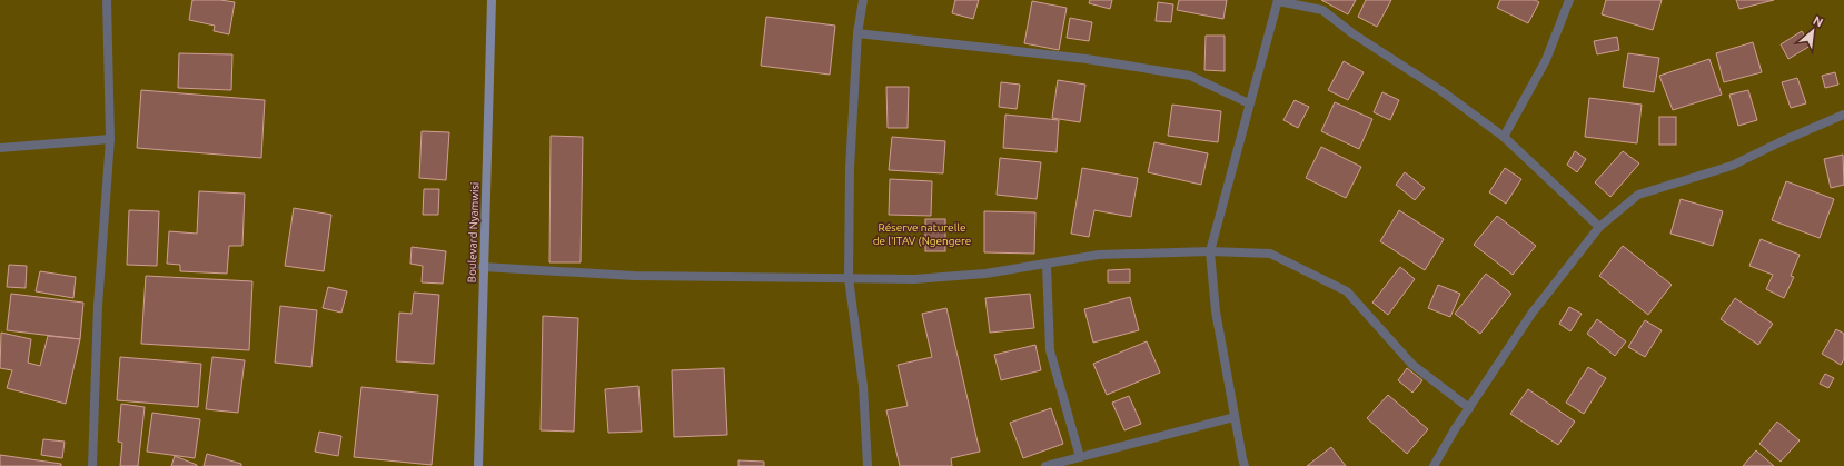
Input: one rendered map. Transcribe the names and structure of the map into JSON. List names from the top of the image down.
{
  "streets": {
    "main road": ["Boulevard Nyamwisi"]
  },
  "parks": ["Réserve naturelle de l'ITAV (Ngengere"],
  "north": "top right"
}
